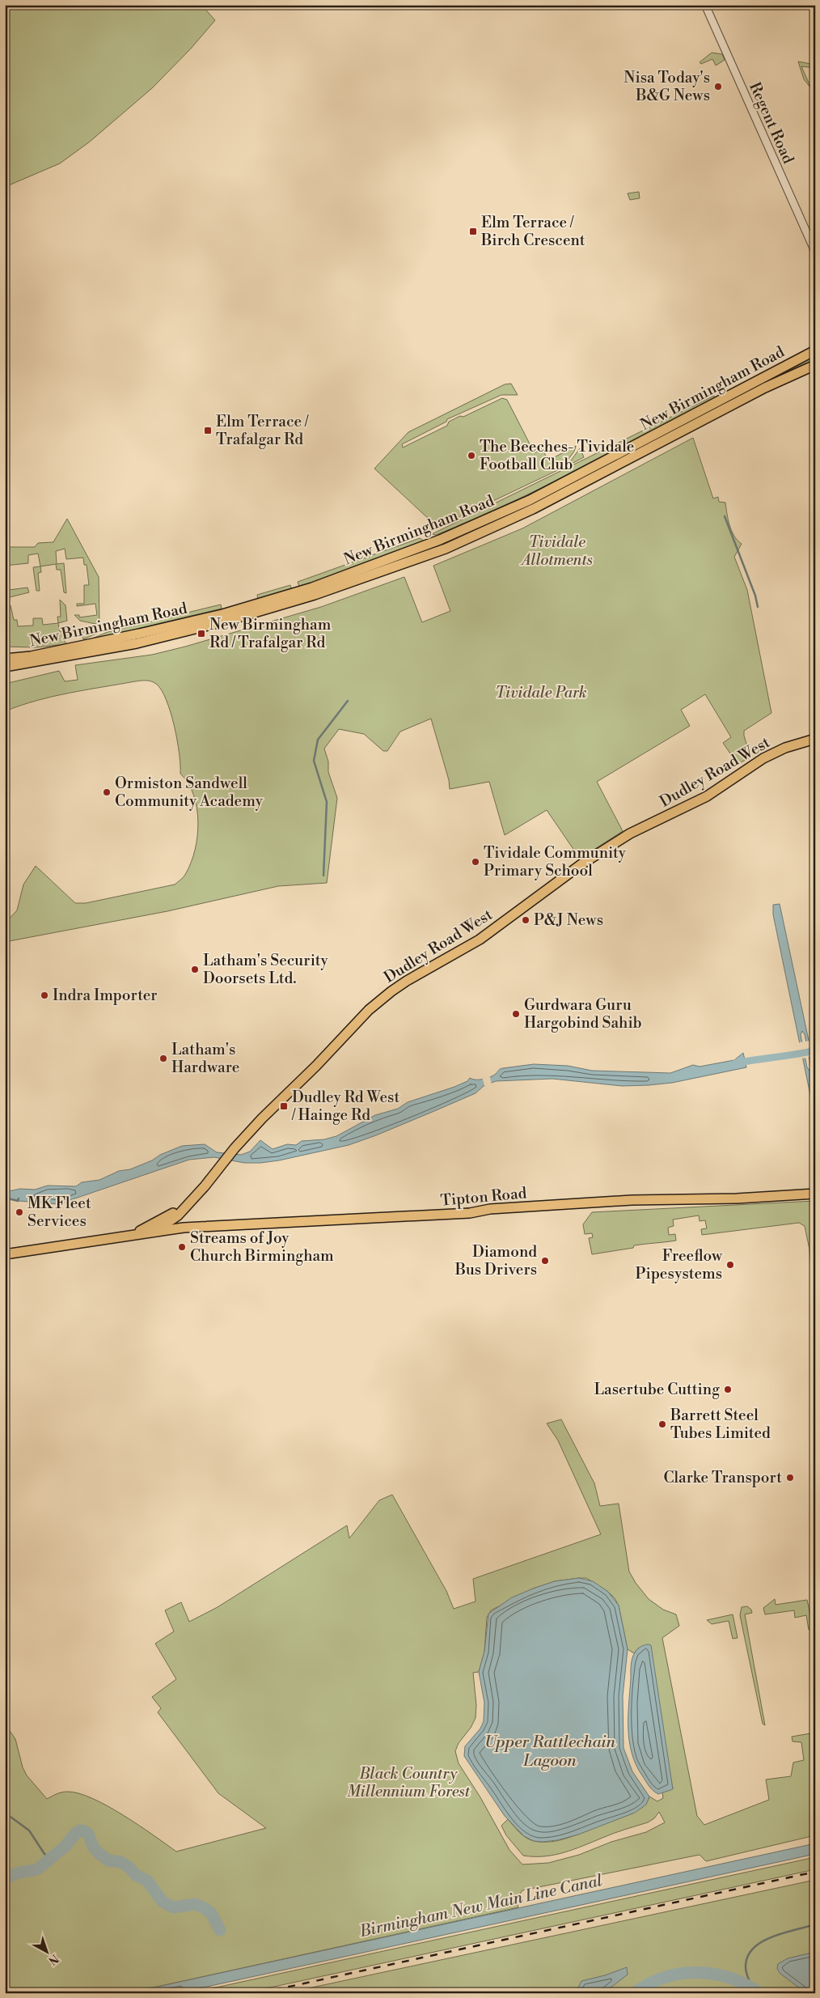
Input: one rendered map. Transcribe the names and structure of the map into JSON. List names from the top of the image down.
{
  "streets": {
    "main road": ["New Birmingham Road", "Dudley Road West", "Tipton Road"],
    "street": ["Regent Road"]
  },
  "water": ["Upper Rattlechain Lagoon", "Birmingham New Main Line Canal"],
  "parks": ["Tividale Allotments", "Tividale Park", "Black Country Millennium Forest"],
  "places": {
    "other": [
      "Nisa Today's B&G News",
      "The Beeches- Tividale Football Club",
      "Ormiston Sandwell Community Academy",
      "Tividale Community Primary School",
      "P&J News",
      "Latham's Security Doorsets Ltd.",
      "Indra Importer",
      "Gurdwara Guru Hargobind Sahib",
      "Latham's Hardware",
      "MK Fleet Services",
      "Streams of Joy Church Birmingham",
      "Diamond Bus Drivers",
      "Freeflow Pipesystems",
      "Lasertube Cutting",
      "Barrett Steel Tubes Limited",
      "Clarke Transport"
    ],
    "transit": [
      "Elm Terrace / Birch Crescent",
      "Elm Terrace / Trafalgar Rd",
      "New Birmingham Rd / Trafalgar Rd",
      "Dudley Rd West / Hainge Rd"
    ]
  },
  "north": "bottom right"
}
